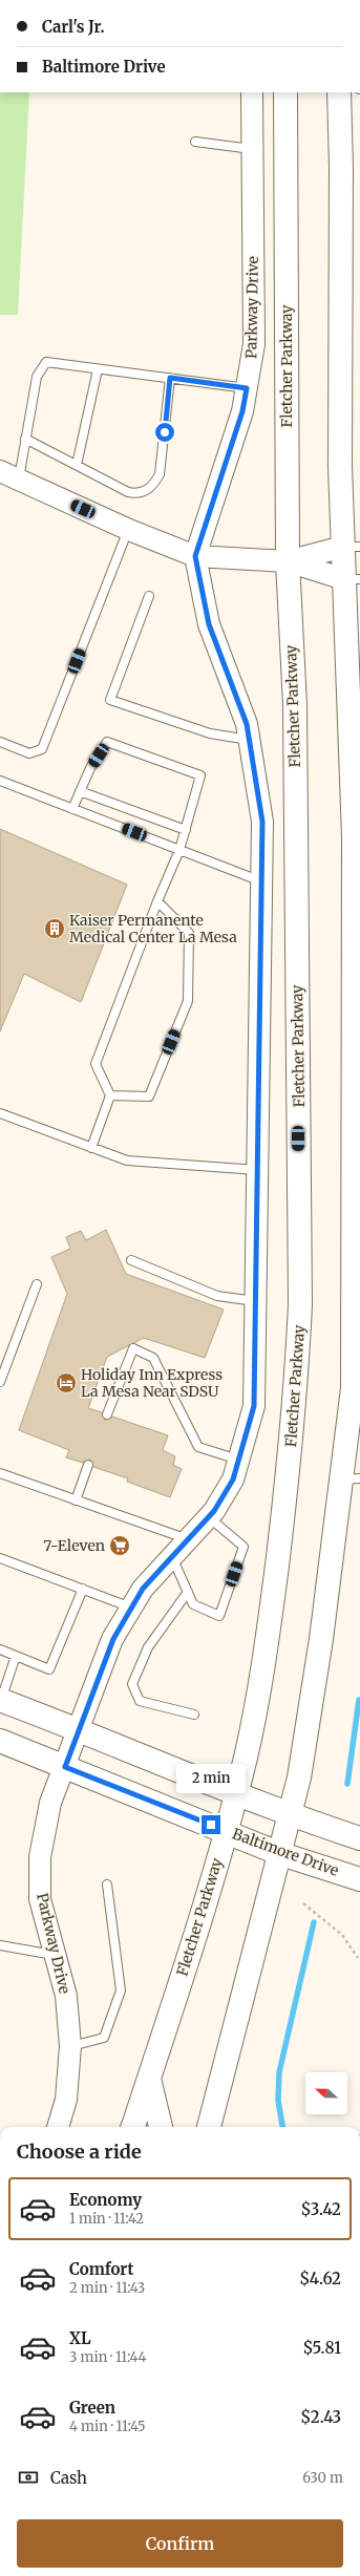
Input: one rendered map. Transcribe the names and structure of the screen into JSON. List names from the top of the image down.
{
  "streets": {
    "main road": ["Fletcher Parkway", "Baltimore Drive"],
    "street": ["Parkway Drive"]
  },
  "crossings": [
    ["Parkway Drive", "Baltimore Drive"],
    ["Fletcher Parkway", "Baltimore Drive"]
  ],
  "places": {
    "building": ["Kaiser Permanente Medical Center La Mesa"],
    "hotel": ["Holiday Inn Express La Mesa Near SDSU"],
    "supermarket": ["7-Eleven"]
  },
  "north": "left",
  "page": {
    "banner": ["Carl's Jr.", "Baltimore Drive"],
    "bubble": "2 min",
    "heading": "Choose a ride",
    "list": [
      {
        "name": "Economy",
        "note": "1 min · 11:42",
        "value": "$3.42"
      },
      {
        "name": "Comfort",
        "note": "2 min · 11:43",
        "value": "$4.62"
      },
      {
        "name": "XL",
        "note": "3 min · 11:44",
        "value": "$5.81"
      },
      {
        "name": "Green",
        "note": "4 min · 11:45",
        "value": "$2.43"
      }
    ],
    "pay": ["Cash", "630 m"],
    "buttons": "Confirm"
  }
}
